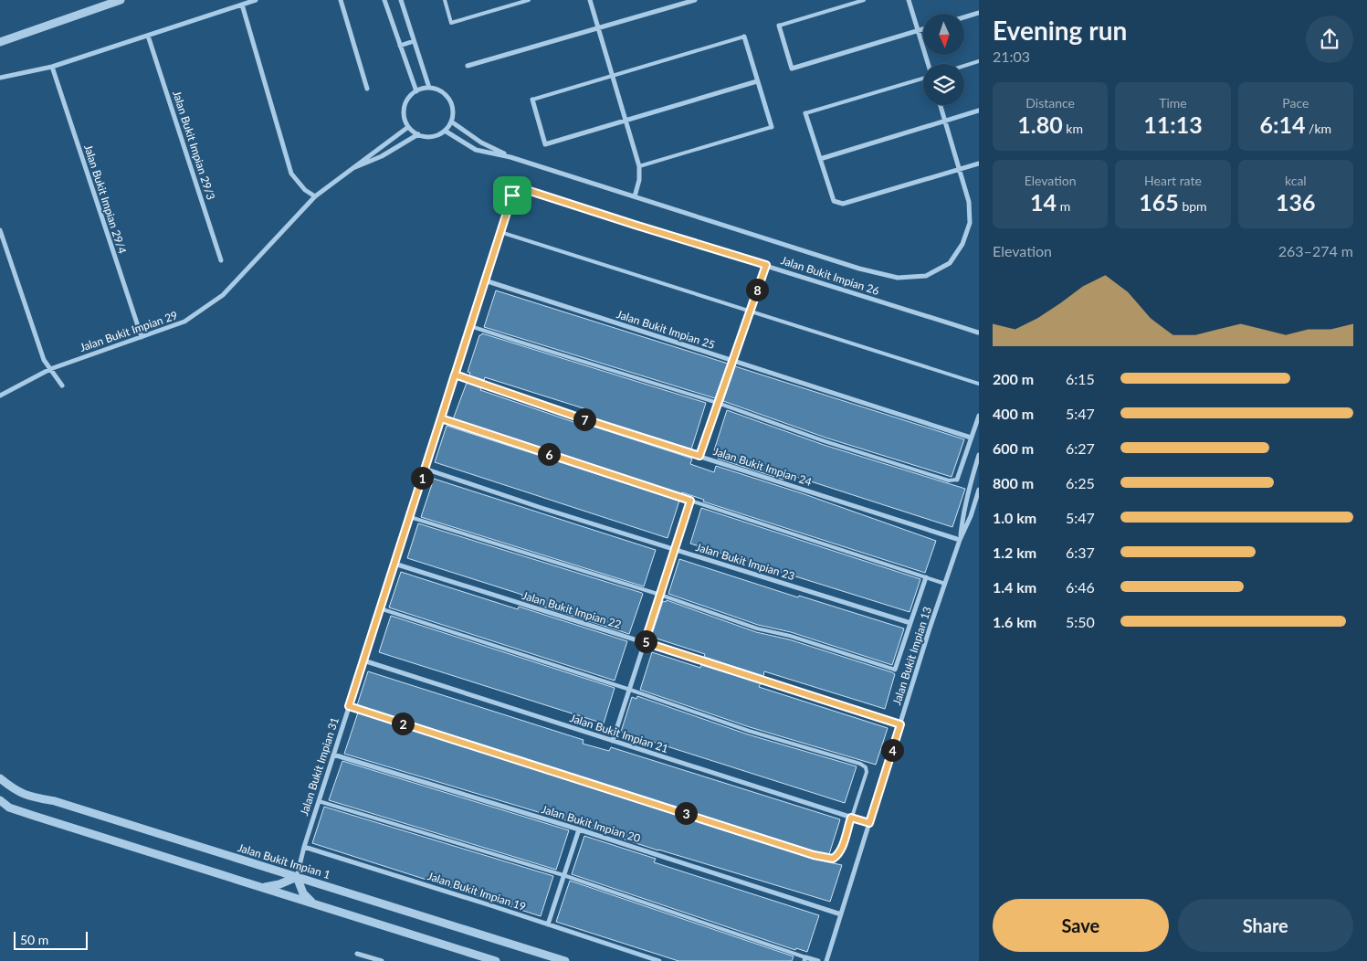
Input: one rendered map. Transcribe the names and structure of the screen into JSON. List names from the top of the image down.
{
  "streets": {
    "street": [
      "Jalan Bukit Impian 29/3",
      "Jalan Bukit Impian 29/4",
      "Jalan Bukit Impian 26",
      "Jalan Bukit Impian 25",
      "Jalan Bukit Impian 29",
      "Jalan Bukit Impian 24",
      "Jalan Bukit Impian 23",
      "Jalan Bukit Impian 22",
      "Jalan Bukit Impian 13",
      "Jalan Bukit Impian 21",
      "Jalan Bukit Impian 31",
      "Jalan Bukit Impian 20",
      "Jalan Bukit Impian 1",
      "Jalan Bukit Impian 19"
    ]
  },
  "crossings": [
    ["Jalan Bukit Impian 29/4", "Jalan Bukit Impian 29"],
    ["Jalan Bukit Impian 26", "Jalan Bukit Impian 31"],
    ["Jalan Bukit Impian 25", "Jalan Bukit Impian 31"],
    ["Jalan Bukit Impian 24", "Jalan Bukit Impian 13"],
    ["Jalan Bukit Impian 24", "Jalan Bukit Impian 31"],
    ["Jalan Bukit Impian 23", "Jalan Bukit Impian 31"],
    ["Jalan Bukit Impian 22", "Jalan Bukit Impian 13"],
    ["Jalan Bukit Impian 22", "Jalan Bukit Impian 31"],
    ["Jalan Bukit Impian 13", "Jalan Bukit Impian 21"],
    ["Jalan Bukit Impian 13", "Jalan Bukit Impian 20"],
    ["Jalan Bukit Impian 21", "Jalan Bukit Impian 31"],
    ["Jalan Bukit Impian 31", "Jalan Bukit Impian 20"],
    ["Jalan Bukit Impian 31", "Jalan Bukit Impian 19"]
  ],
  "scale_bar": "50 m",
  "north": "bottom",
  "page": {
    "heading": ["Evening run", "21:03"],
    "stats": [
      ["Distance", "1.80 km"],
      ["Time", "11:13"],
      ["Pace", "6:14 /km"],
      ["Elevation", "14 m"],
      ["Heart rate", "165 bpm"],
      ["kcal", "136"]
    ],
    "chart": ["Elevation", "263–274 m"],
    "pins": [
      "8",
      "7",
      "6",
      "1",
      "5",
      "2",
      "4",
      "3"
    ],
    "list": [
      {
        "name": "200 m",
        "note": "6:15"
      },
      {
        "name": "400 m",
        "note": "5:47"
      },
      {
        "name": "600 m",
        "note": "6:27"
      },
      {
        "name": "800 m",
        "note": "6:25"
      },
      {
        "name": "1.0 km",
        "note": "5:47"
      },
      {
        "name": "1.2 km",
        "note": "6:37"
      },
      {
        "name": "1.4 km",
        "note": "6:46"
      },
      {
        "name": "1.6 km",
        "note": "5:50"
      }
    ],
    "buttons": ["Save", "Share"],
    "scale": "50 m"
  }
}
